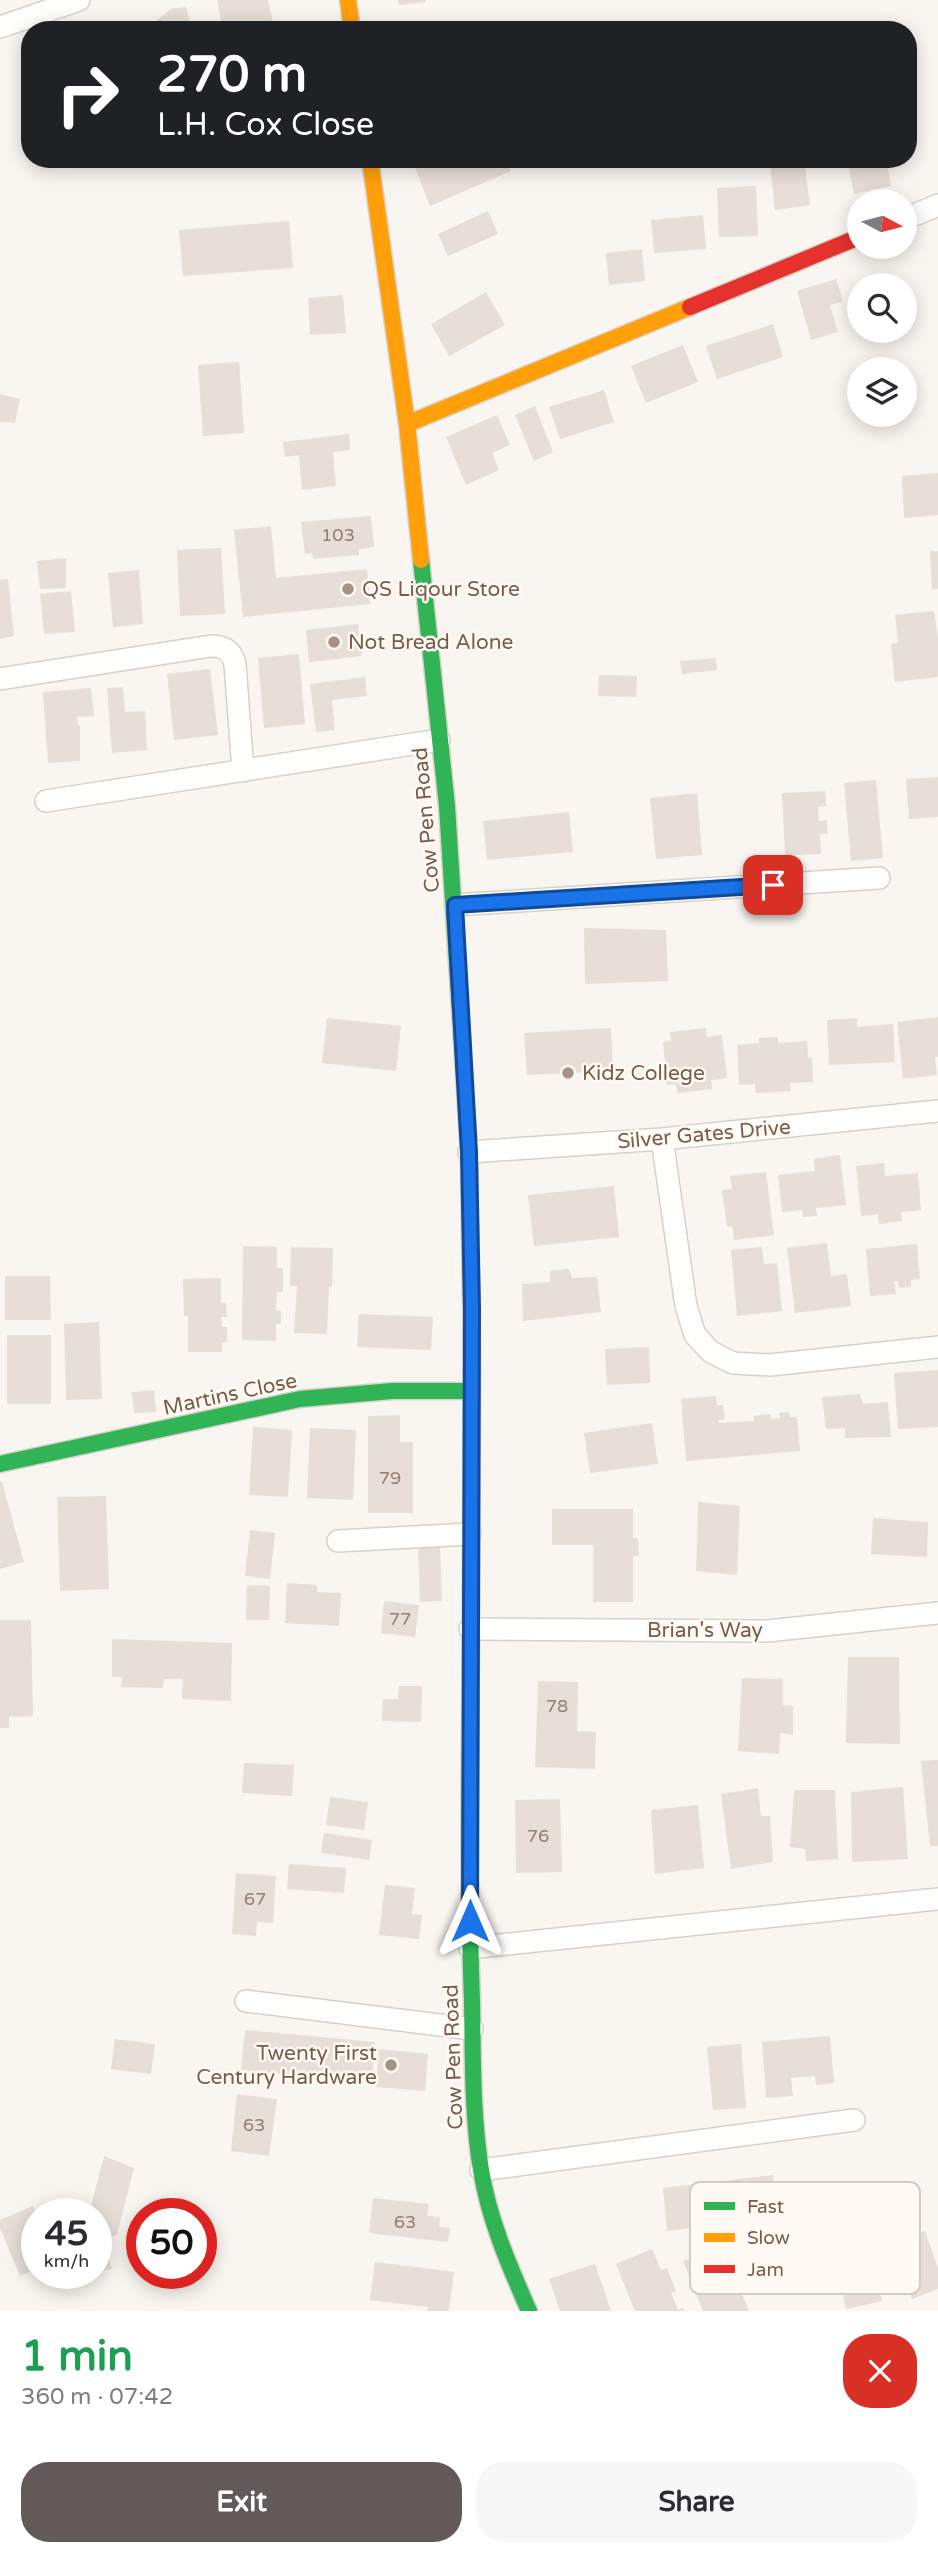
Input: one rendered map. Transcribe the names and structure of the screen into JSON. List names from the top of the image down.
{
  "streets": {
    "main road": ["Cow Pen Road", "Martins Close"],
    "street": ["Silver Gates Drive", "Brian's Way"]
  },
  "crossings": [
    ["Cow Pen Road", "Silver Gates Drive"],
    ["Cow Pen Road", "Martins Close"],
    ["Cow Pen Road", "Brian's Way"]
  ],
  "places": [
    "QS Liqour Store",
    "Not Bread Alone",
    "Kidz College",
    "Twenty First Century Hardware"
  ],
  "house_numbers": [
    "103",
    "79",
    "77",
    "78",
    "76",
    "67",
    "63",
    "63"
  ],
  "legend": ["Fast", "Slow", "Jam"],
  "north": "right",
  "page": {
    "turn": ["270 m", "L.H. Cox Close"],
    "speed": "45 km/h",
    "limit": "50",
    "heading": ["1 min", "360 m · 07:42"],
    "buttons": ["Exit", "Share"]
  }
}
